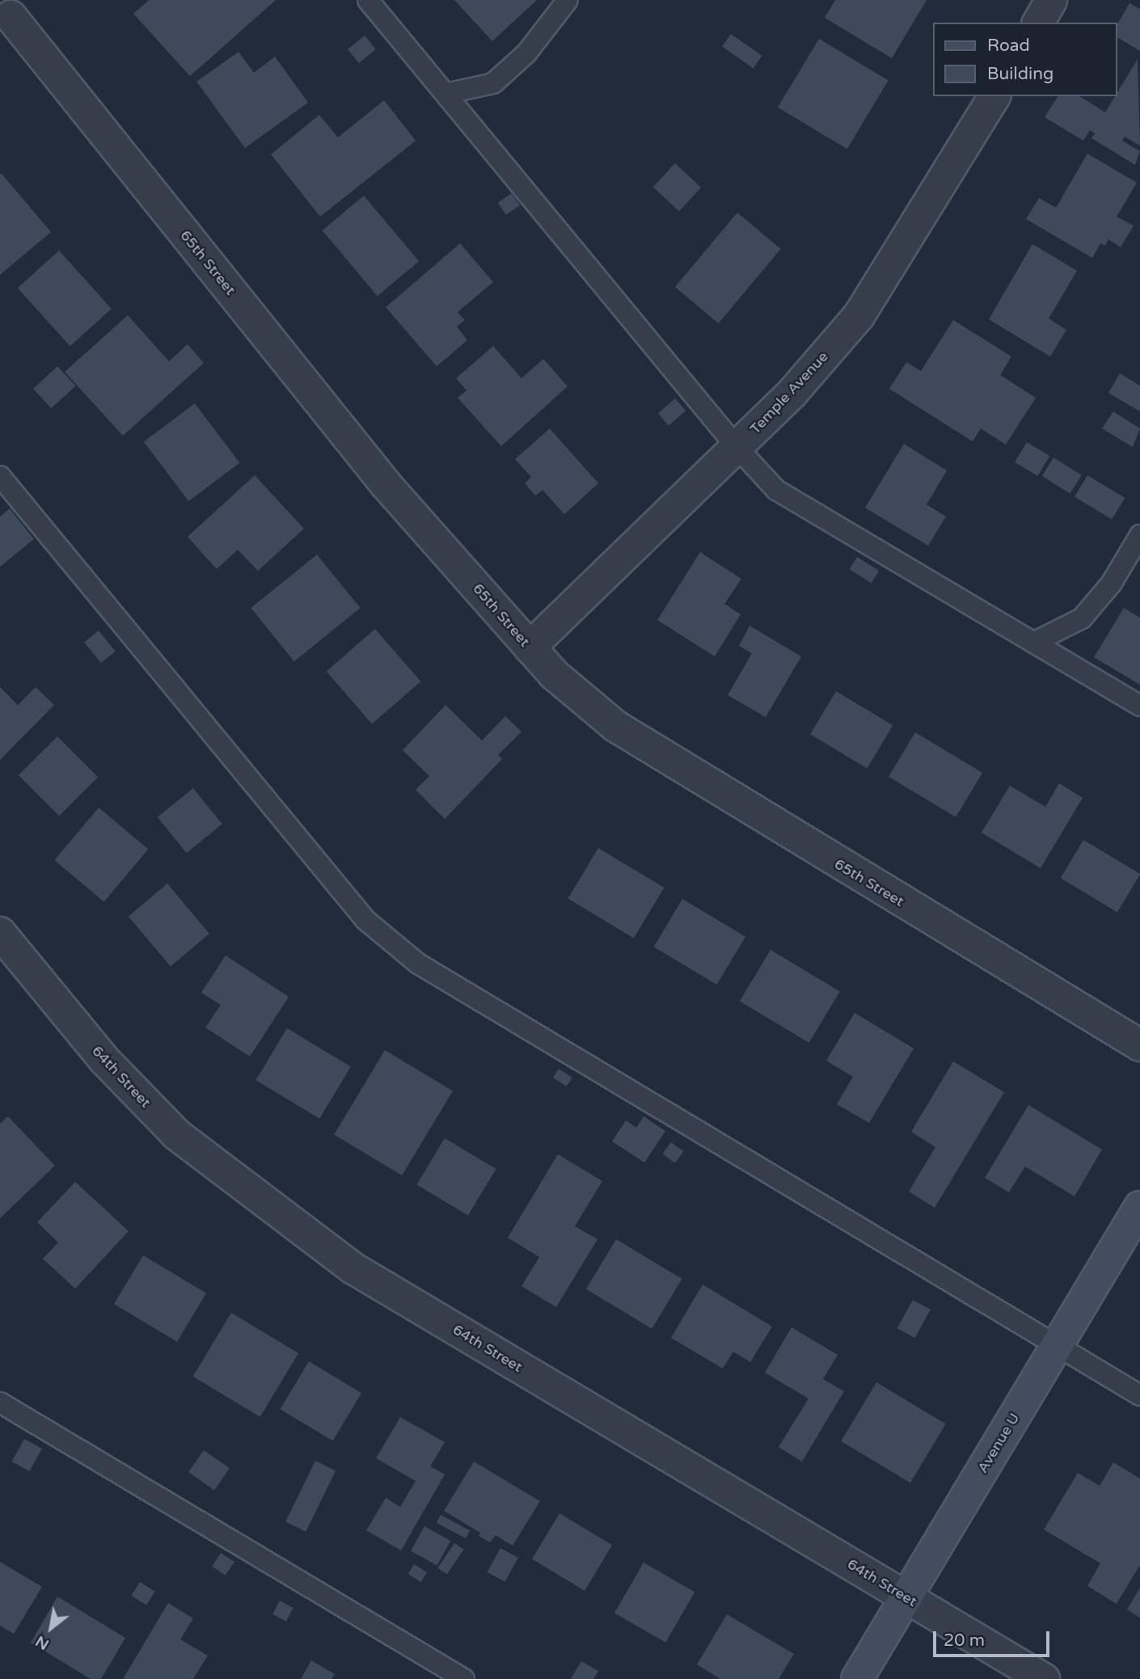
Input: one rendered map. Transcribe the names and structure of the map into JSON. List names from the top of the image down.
{
  "streets": {
    "street": [
      "65th Street",
      "Temple Avenue",
      "64th Street",
      "Avenue U"
    ]
  },
  "crossings": [
    ["65th Street", "Temple Avenue"],
    ["64th Street", "Avenue U"]
  ],
  "legend": ["Road", "Building"],
  "scale_bar": "20 m",
  "north": "bottom left"
}
